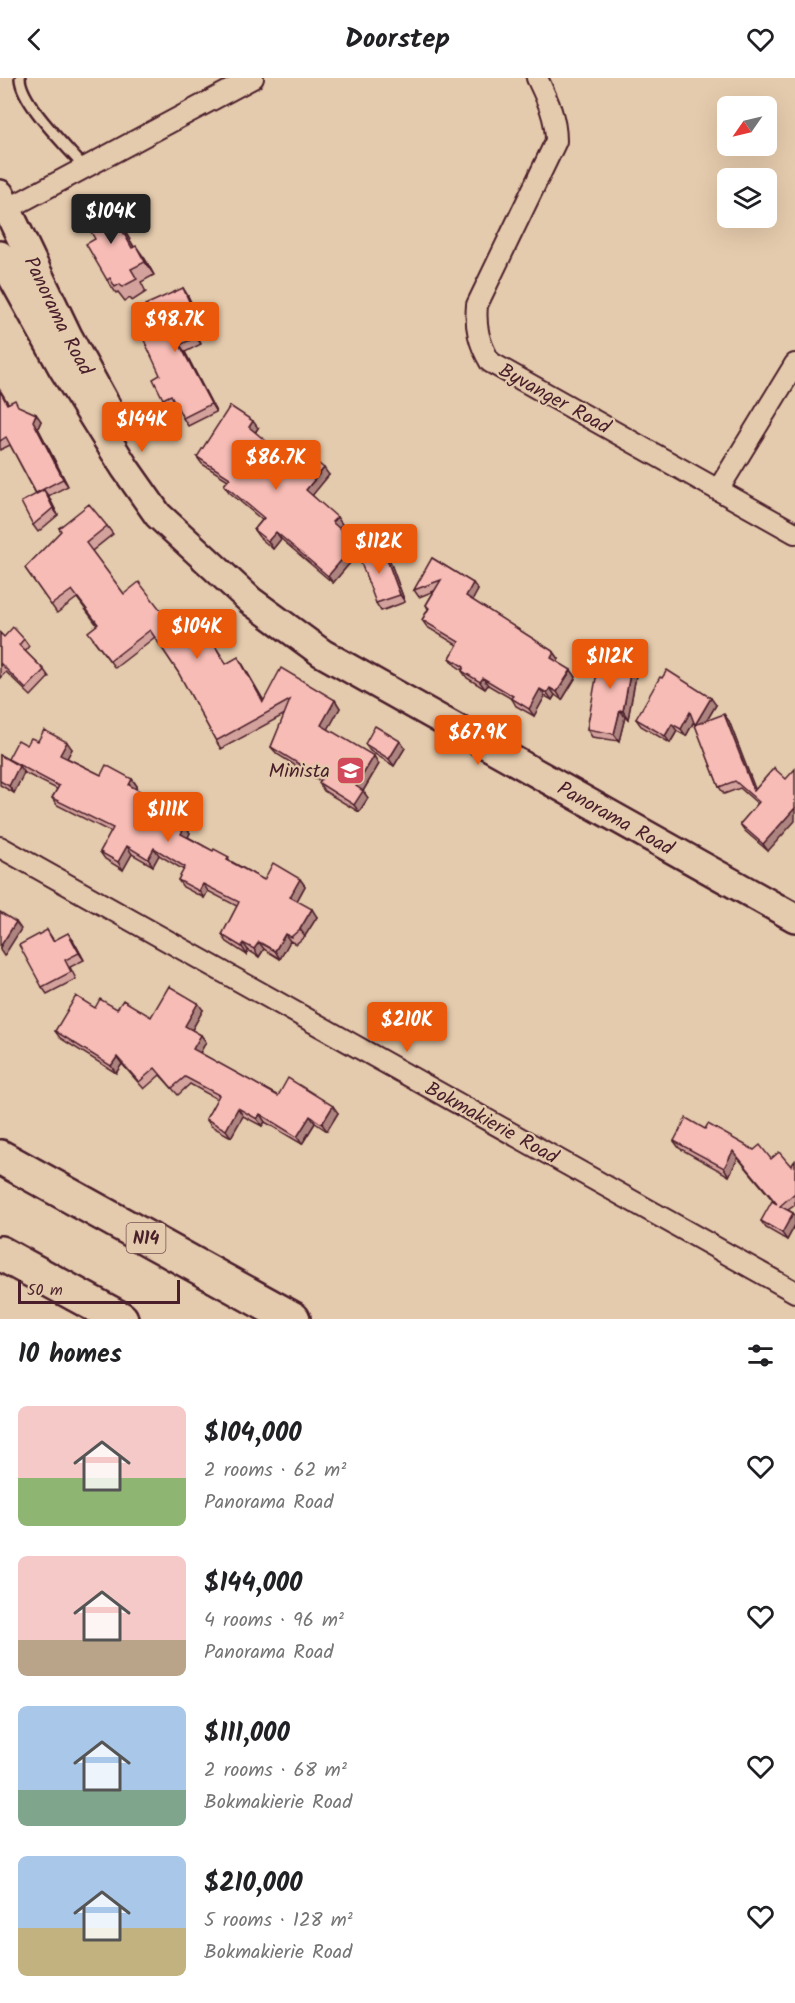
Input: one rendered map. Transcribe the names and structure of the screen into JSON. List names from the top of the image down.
{
  "streets": {
    "highway": ["N14"],
    "street": ["Panorama Road", "Byvanger Road", "Bokmakierie Road"]
  },
  "places": {
    "school or university": ["Minista"]
  },
  "scale_bar": "50 m",
  "north": "bottom left",
  "page": {
    "header": "Doorstep",
    "price": [
      "$104K",
      "$98.7K",
      "$144K",
      "$86.7K",
      "$112K",
      "$104K",
      "$112K",
      "$67.9K",
      "$111K",
      "$210K"
    ],
    "scale": "50 m",
    "heading": "10 homes",
    "list": [
      {
        "name": "$104,000",
        "note": "2 rooms · 62 m² · Panorama Road"
      },
      {
        "name": "$144,000",
        "note": "4 rooms · 96 m² · Panorama Road"
      },
      {
        "name": "$111,000",
        "note": "2 rooms · 68 m² · Bokmakierie Road"
      },
      {
        "name": "$210,000",
        "note": "5 rooms · 128 m² · Bokmakierie Road"
      }
    ]
  }
}
